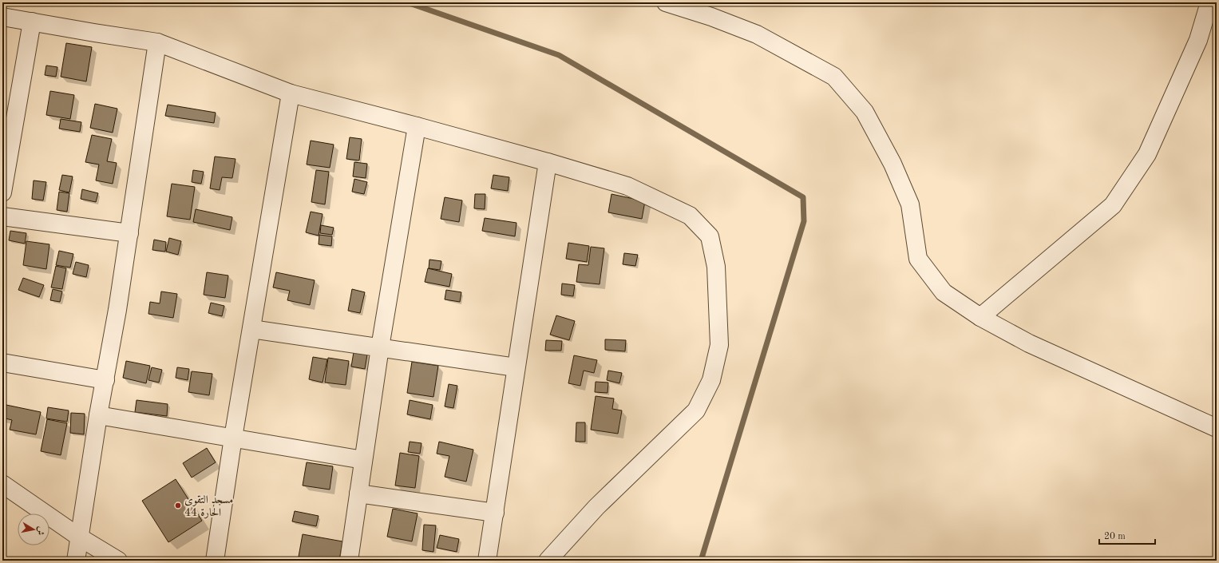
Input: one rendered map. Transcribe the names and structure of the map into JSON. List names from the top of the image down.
{
  "places": ["مسجد التقوي الحارة 44"],
  "scale_bar": "20 m",
  "north": "right"
}
